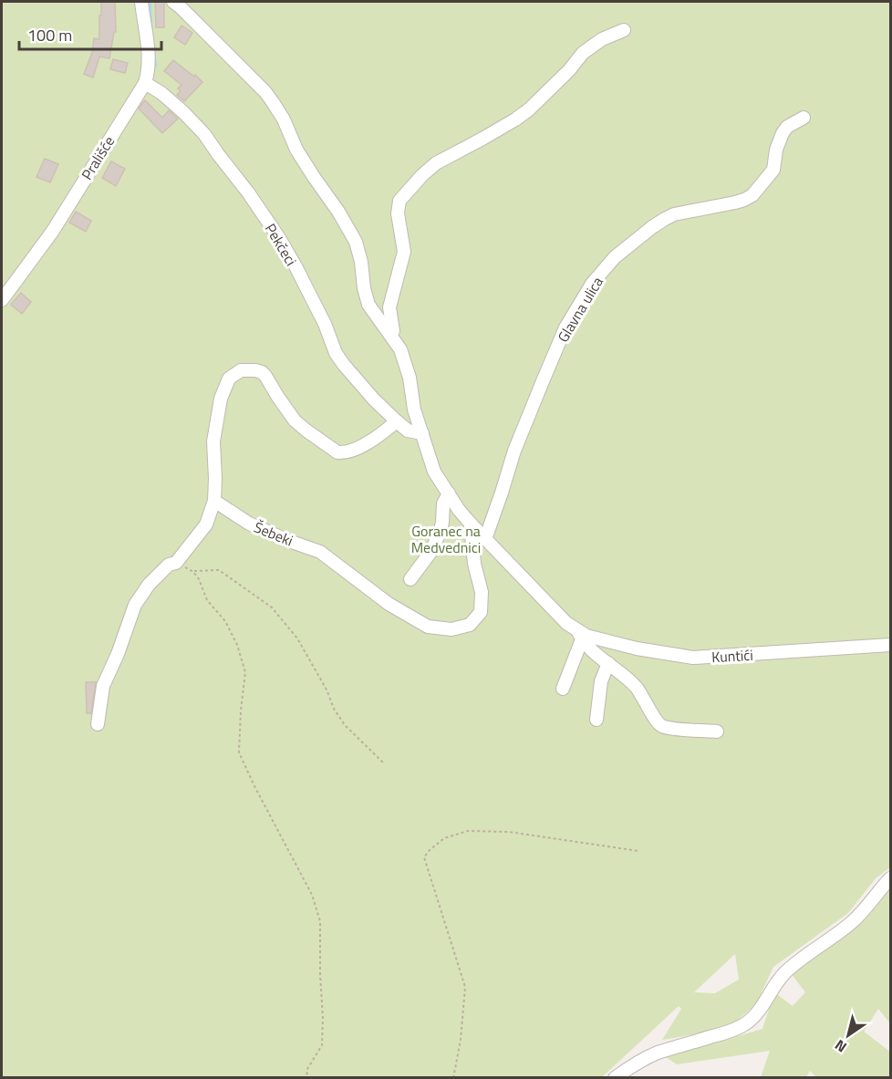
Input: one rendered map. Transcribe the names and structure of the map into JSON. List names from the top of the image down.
{
  "streets": {
    "street": [
      "Prališće",
      "Pekčeci",
      "Glavna ulica",
      "Šebeki",
      "Kuntići"
    ]
  },
  "crossings": [
    ["Prališće", "Pekčeci"],
    ["Glavna ulica", "Kuntići"],
    ["Šebeki", "Kuntići"]
  ],
  "parks": ["Goranec na Medvednici"],
  "scale_bar": "100 m",
  "north": "bottom left"
}
